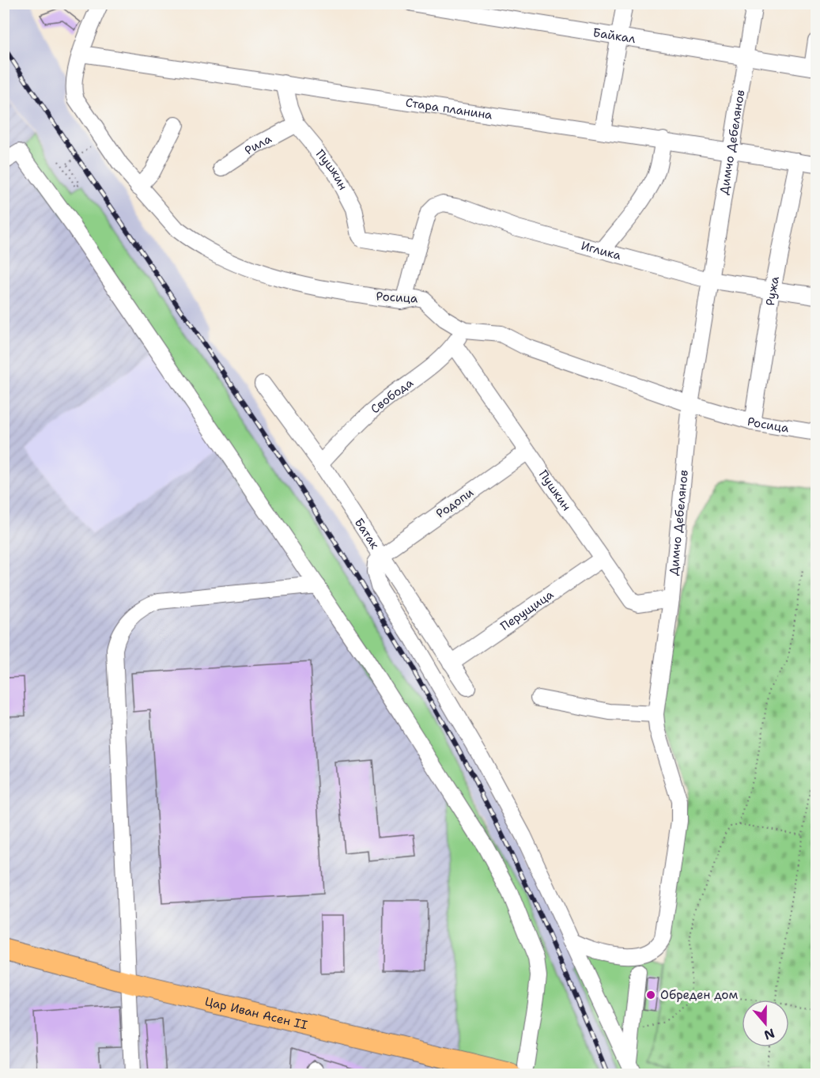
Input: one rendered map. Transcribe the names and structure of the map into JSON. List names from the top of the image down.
{
  "streets": {
    "main road": ["Цар Иван Асен II"],
    "street": [
      "Байкал",
      "Стара планина",
      "Димчо Дебелянов",
      "Рила",
      "Пушкин",
      "Иглика",
      "Ружа",
      "Росица",
      "Свобода",
      "Родопи",
      "Батак",
      "Перущица"
    ]
  },
  "crossings": [
    ["Байкал", "Димчо Дебелянов"],
    ["Стара планина", "Димчо Дебелянов"],
    ["Стара планина", "Пушкин"],
    ["Стара планина", "Ружа"],
    ["Стара планина", "Росица"],
    ["Димчо Дебелянов", "Пушкин"],
    ["Димчо Дебелянов", "Иглика"],
    ["Димчо Дебелянов", "Росица"],
    ["Рила", "Пушкин"],
    ["Пушкин", "Иглика"],
    ["Пушкин", "Свобода"],
    ["Пушкин", "Родопи"],
    ["Пушкин", "Перущица"],
    ["Иглика", "Ружа"],
    ["Ружа", "Росица"],
    ["Росица", "Свобода"],
    ["Свобода", "Батак"],
    ["Родопи", "Батак"],
    ["Батак", "Перущица"]
  ],
  "places": ["Обреден дом"],
  "north": "bottom"
}
